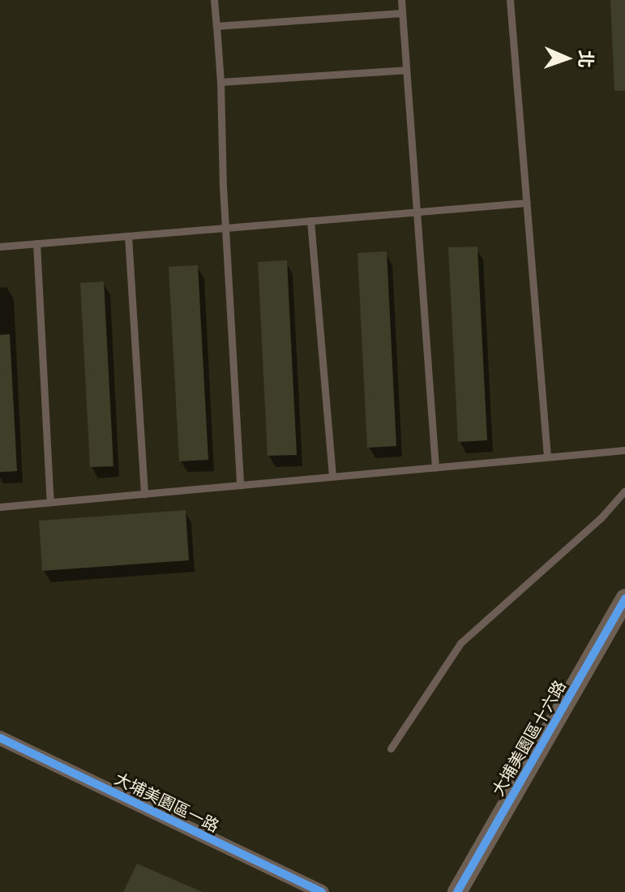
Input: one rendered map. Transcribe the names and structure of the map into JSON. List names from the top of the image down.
{
  "streets": {
    "street": ["大埔美園區十六路", "大埔美園區一路"]
  },
  "north": "right"
}
